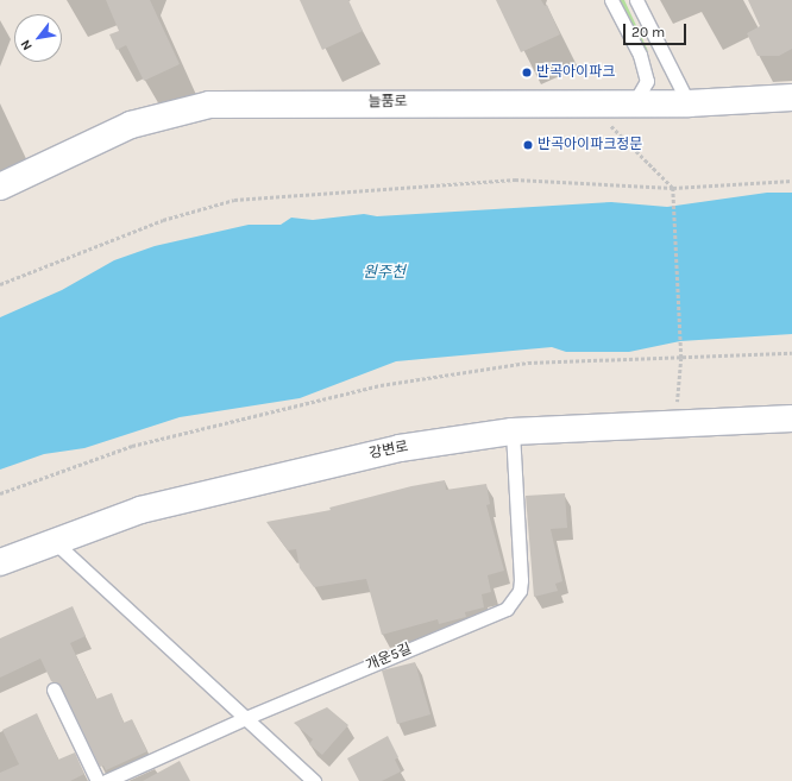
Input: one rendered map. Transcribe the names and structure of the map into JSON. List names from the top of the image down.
{
  "streets": {
    "street": ["늘품로", "강변로"],
    "lane": ["개운5길"]
  },
  "crossings": [
    ["강변로", "개운5길"]
  ],
  "water": ["원주천"],
  "places": ["반곡아이파크", "반곡아이파크정문"],
  "scale_bar": "20 m",
  "north": "bottom left"
}
